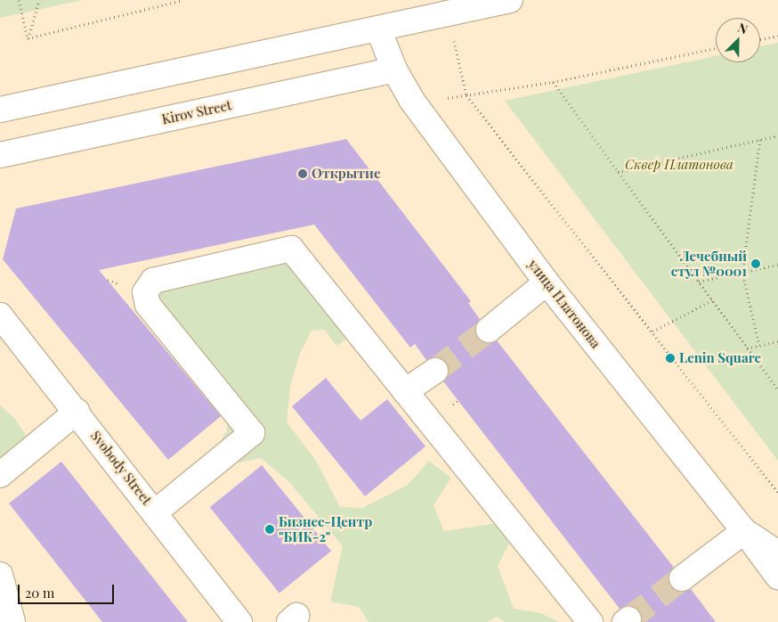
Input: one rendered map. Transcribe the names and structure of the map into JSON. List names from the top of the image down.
{
  "streets": {
    "main road": ["Kirov Street", "улица Платонова", "Svobody Street"]
  },
  "crossings": [
    ["Kirov Street", "улица Платонова"]
  ],
  "parks": ["Сквер Платонова"],
  "places": [
    "Открытие",
    "Лечебный стул №0001",
    "Lenin Square",
    "Бизнес-Центр \"БИК-2\""
  ],
  "scale_bar": "20 m",
  "north": "top right"
}
